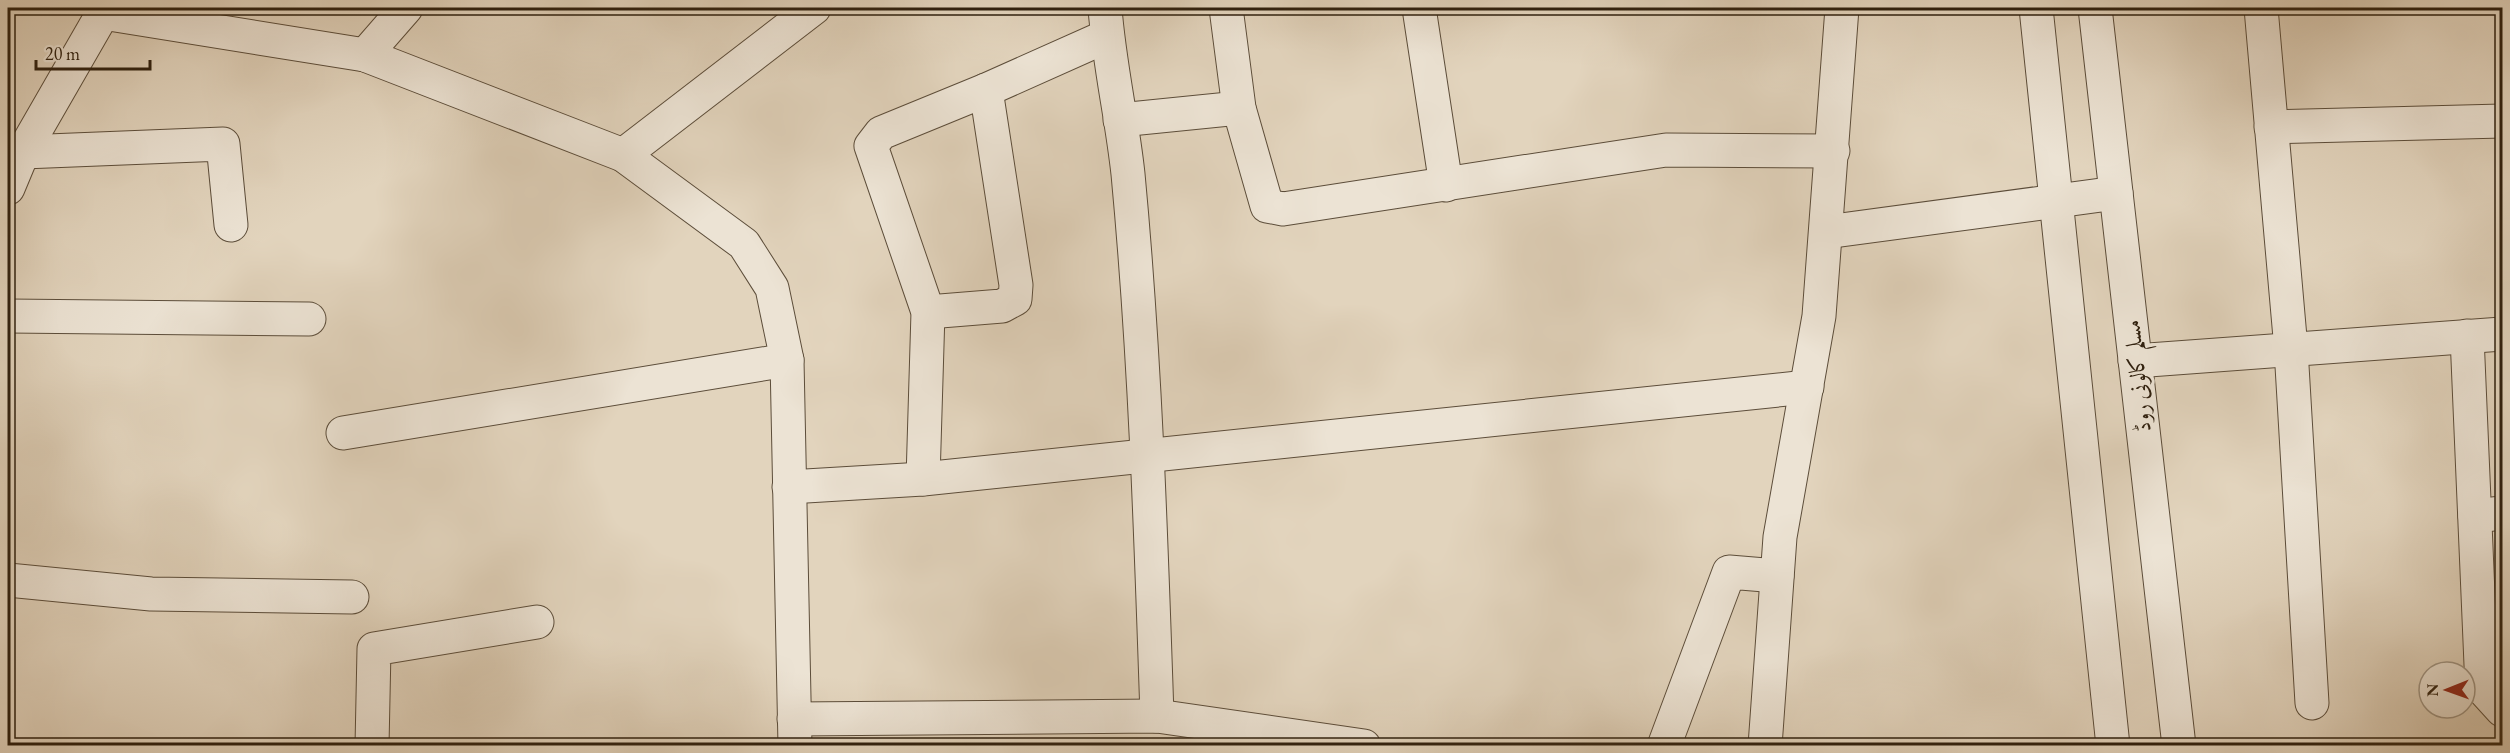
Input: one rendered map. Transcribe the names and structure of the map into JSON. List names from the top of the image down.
{
  "streets": {
    "street": ["مسلم کالونی روڈ"]
  },
  "scale_bar": "20 m",
  "north": "left"
}
